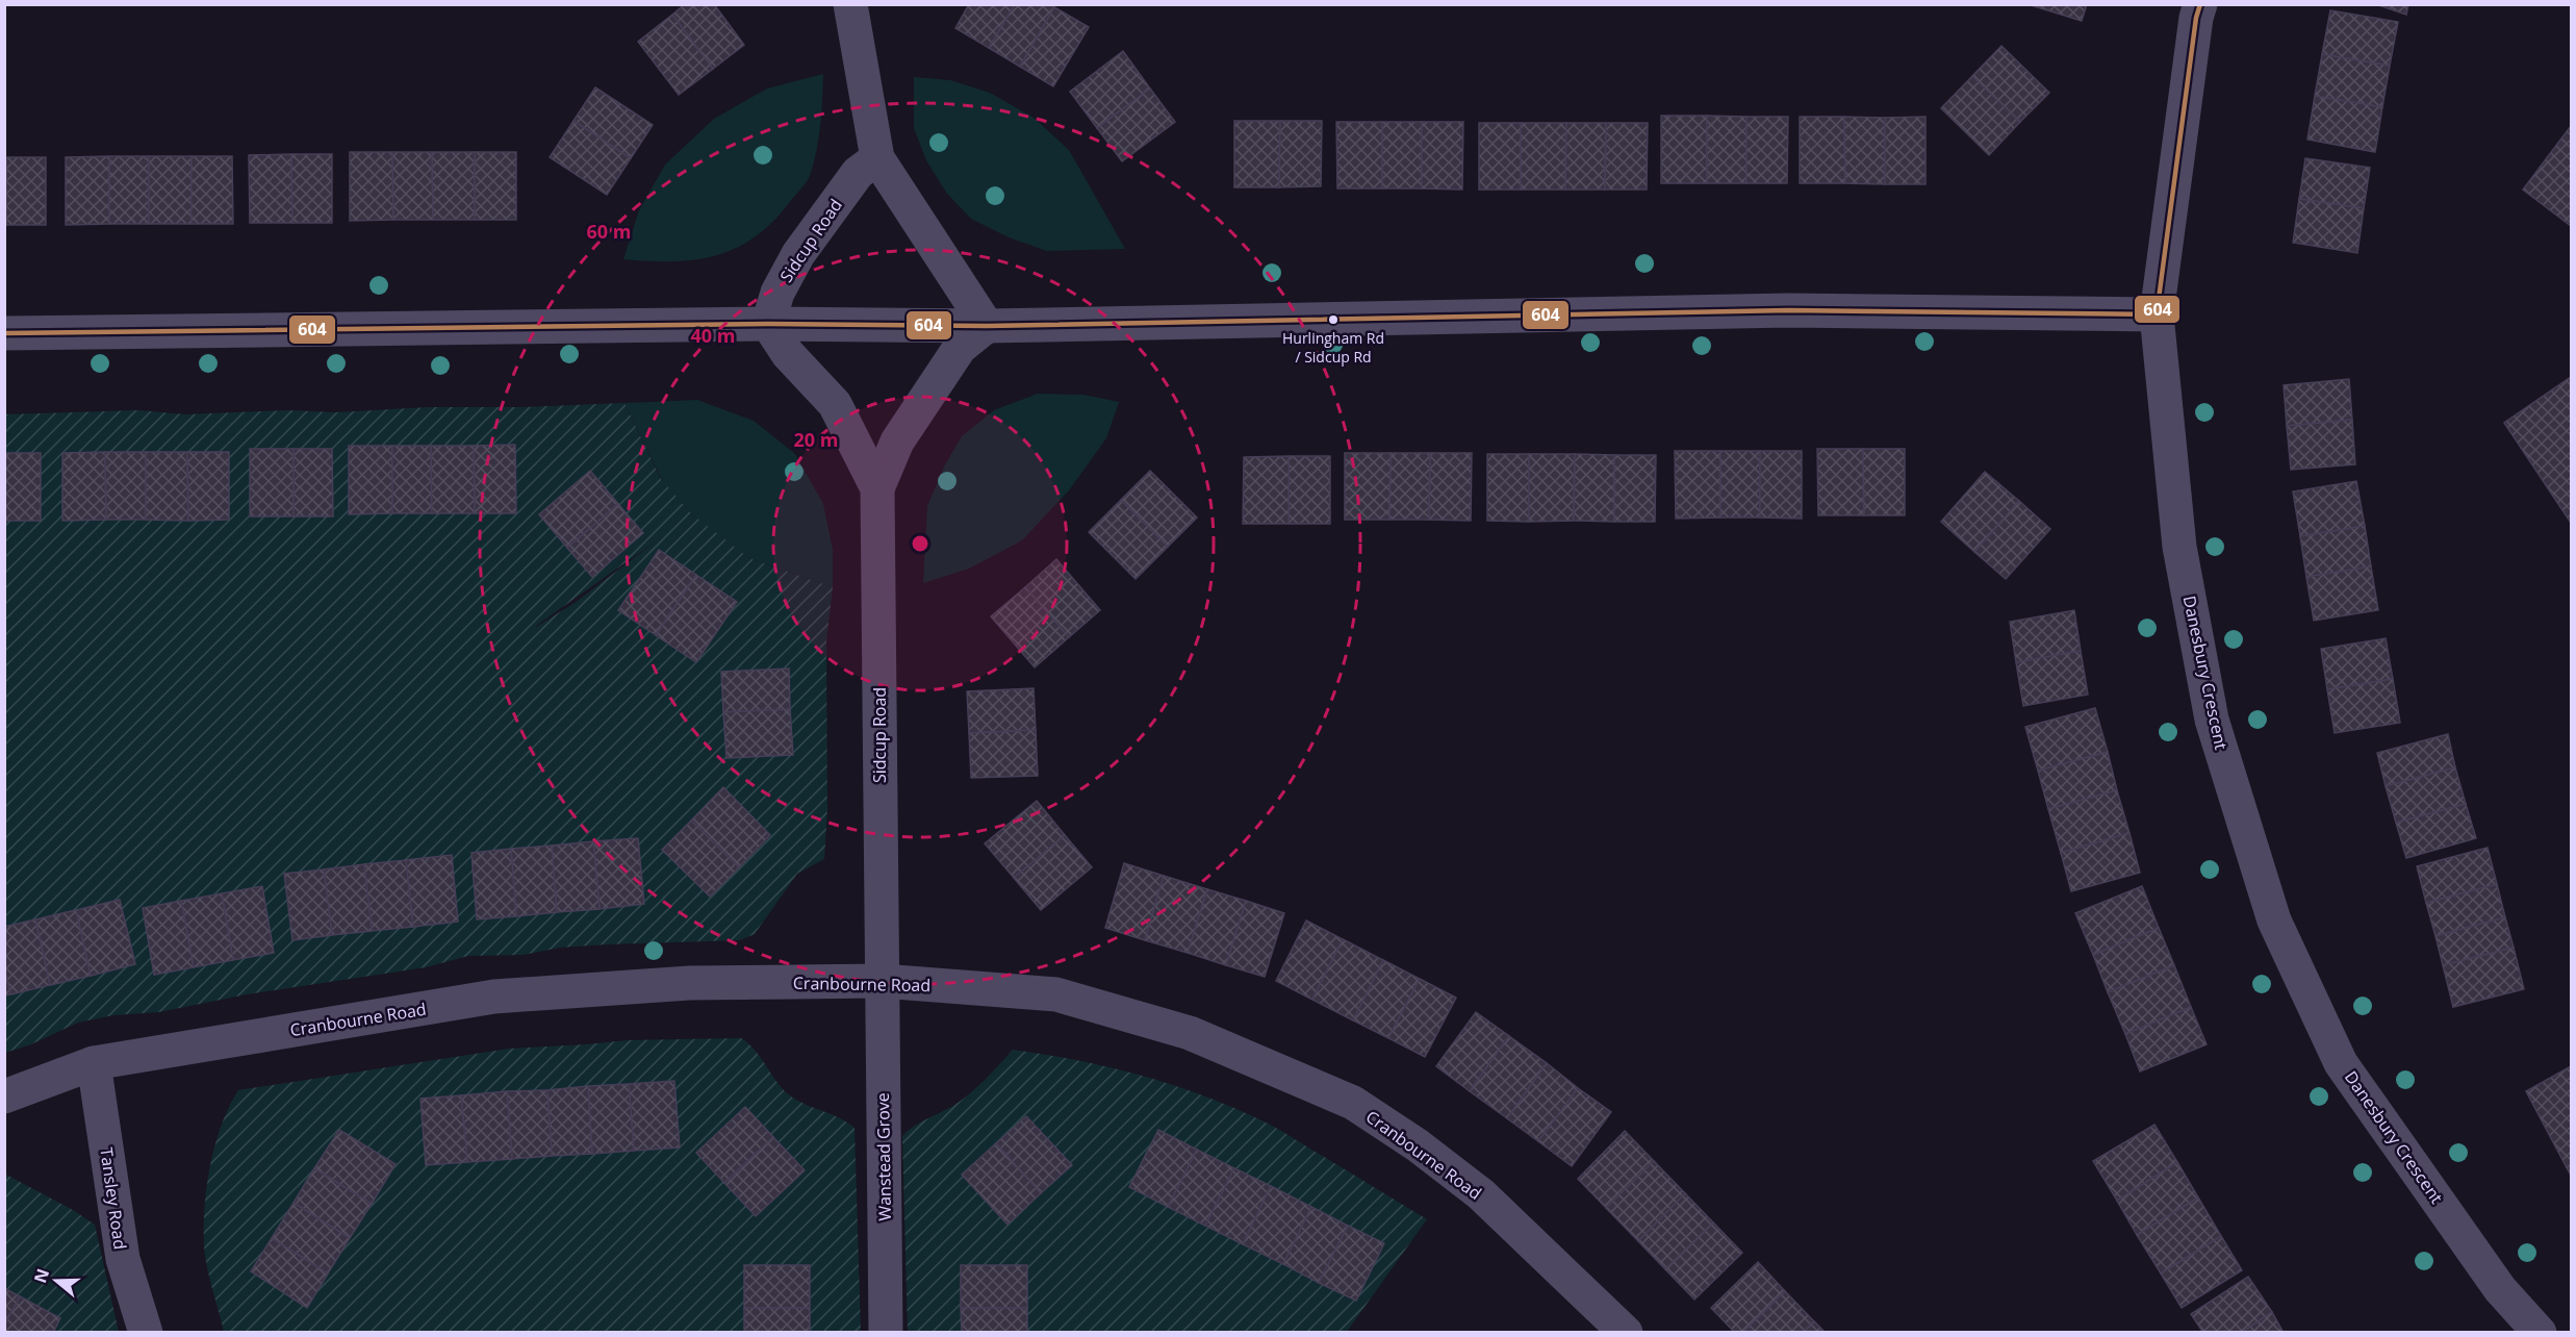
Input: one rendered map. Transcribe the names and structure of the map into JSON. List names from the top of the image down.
{
  "streets": {
    "street": [
      "Sidcup Road",
      "Danesbury Crescent",
      "Cranbourne Road",
      "Wanstead Grove",
      "Tansley Road"
    ]
  },
  "crossings": [
    ["Sidcup Road", "Cranbourne Road"],
    ["Sidcup Road", "Wanstead Grove"],
    ["Cranbourne Road", "Wanstead Grove"],
    ["Cranbourne Road", "Tansley Road"]
  ],
  "places": ["Hurlingham Rd / Sidcup Rd"],
  "lines": ["transit line 604"],
  "north": "left",
  "rings": ["60 m", "40 m", "20 m"]
}
